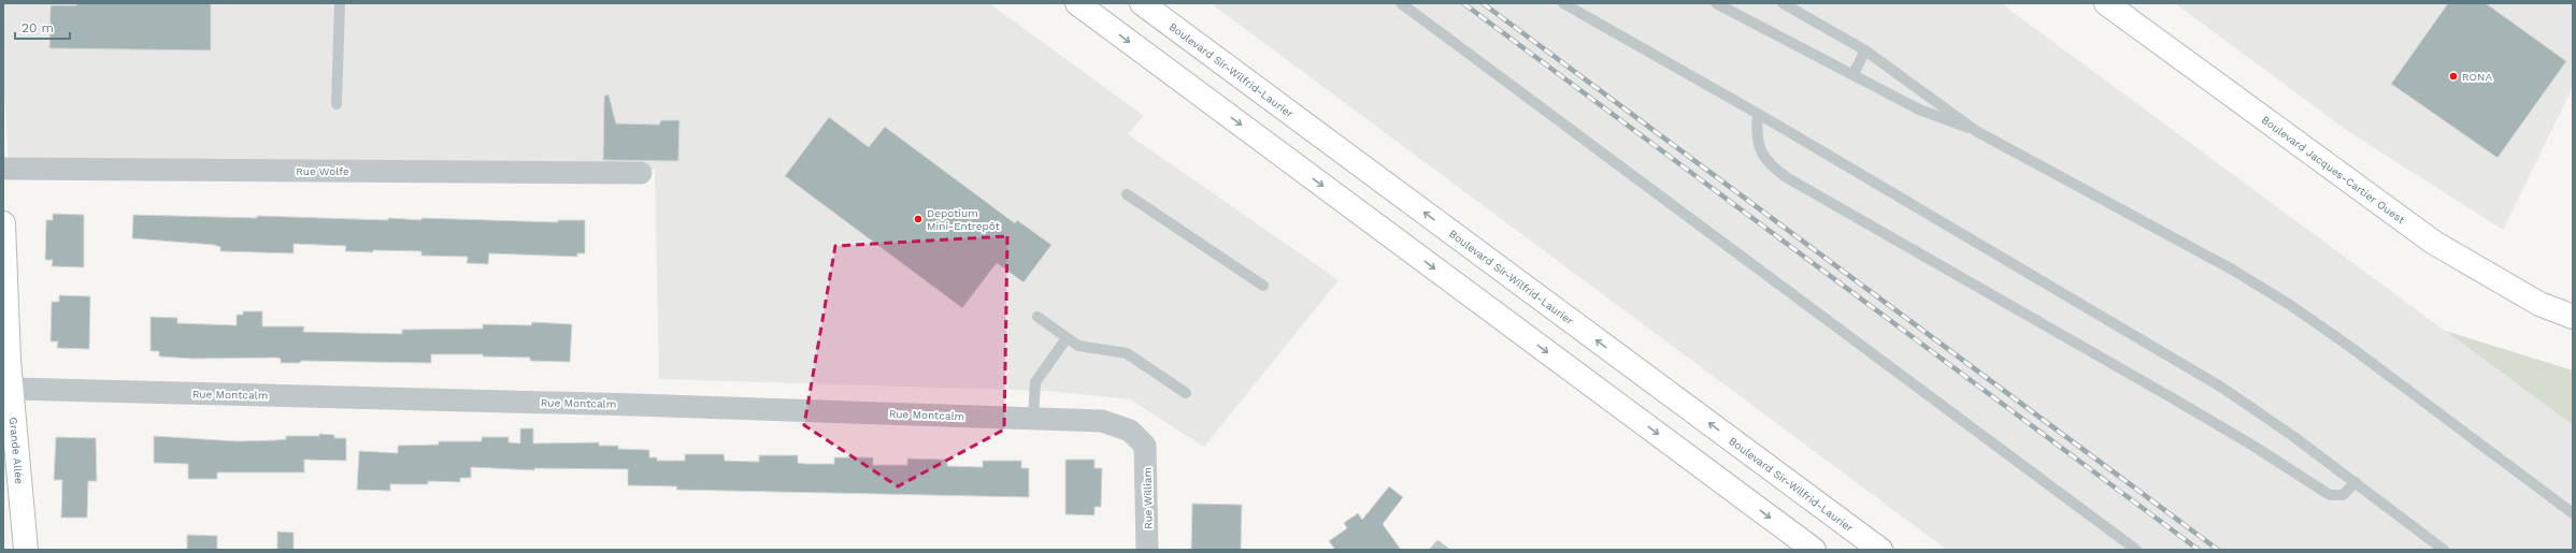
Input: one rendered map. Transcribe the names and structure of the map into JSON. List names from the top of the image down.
{
  "streets": {
    "main road": ["Boulevard Sir-Wilfrid-Laurier", "Boulevard Jacques-Cartier Ouest", "Grande Allée"],
    "street": ["Rue Wolfe", "Rue Montcalm", "Rue William"]
  },
  "crossings": [
    ["Rue Montcalm", "Grande Allée"],
    ["Rue Montcalm", "Rue William"]
  ],
  "places": ["RONA", "Depotium Mini-Entrepôt"],
  "scale_bar": "20 m"
}
